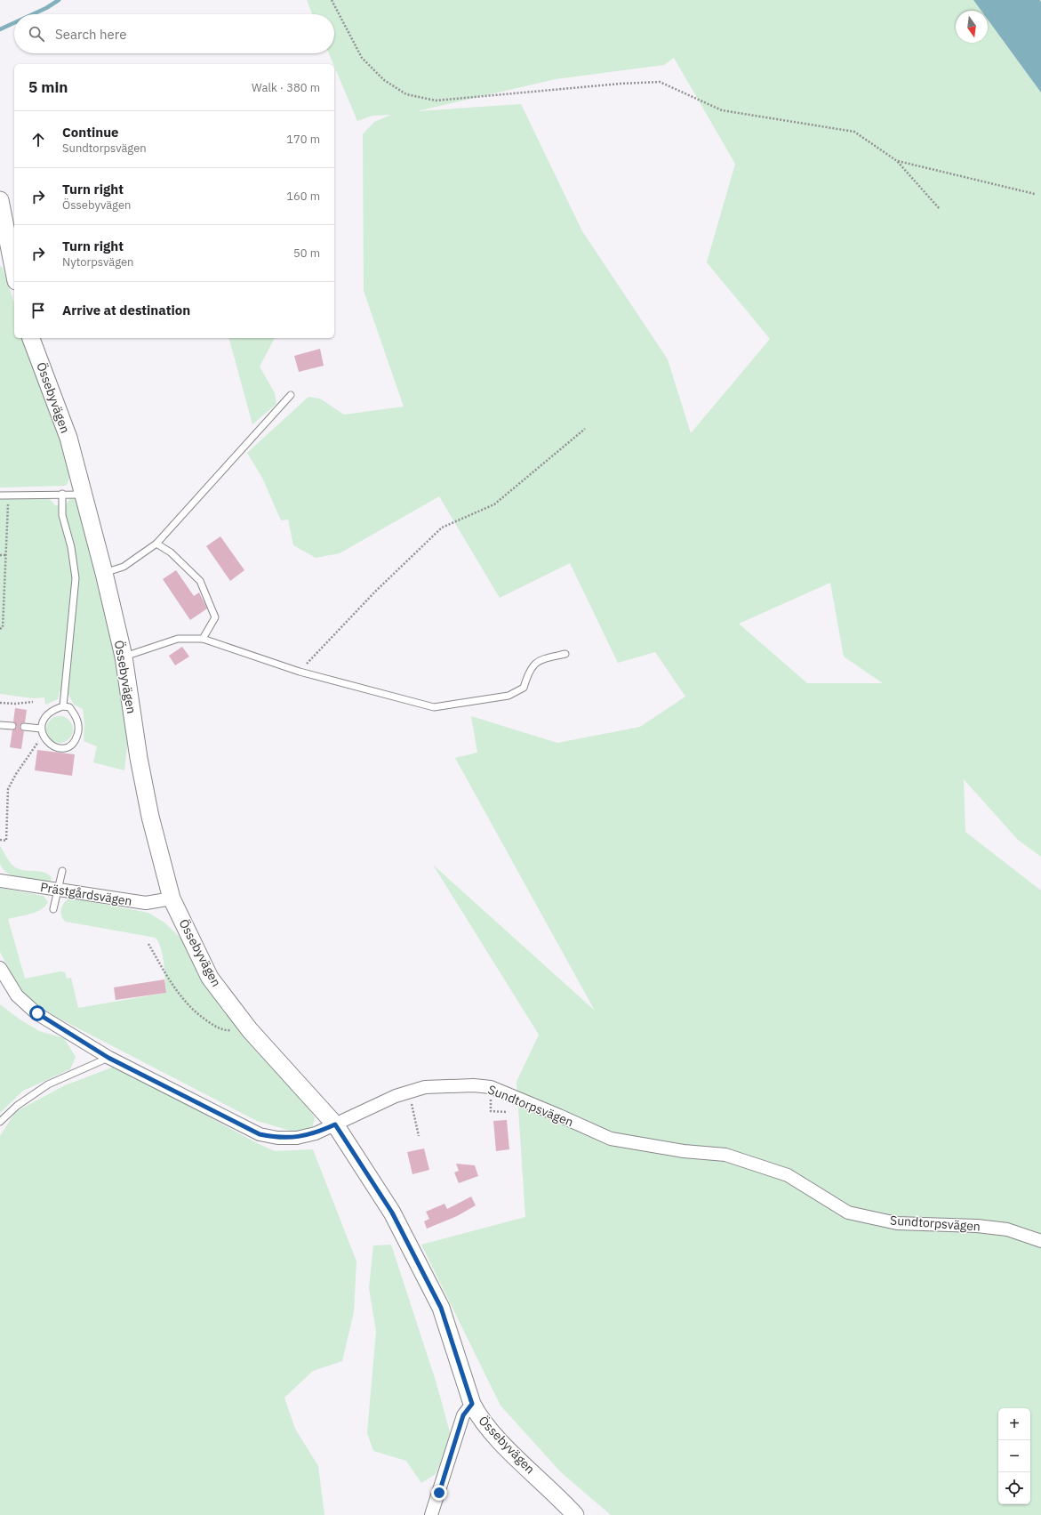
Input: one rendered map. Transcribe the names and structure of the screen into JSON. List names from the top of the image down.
{
  "streets": {
    "street": ["Össebyvägen", "Prästgårdsvägen", "Sundtorpsvägen"]
  },
  "crossings": [
    ["Össebyvägen", "Prästgårdsvägen"],
    ["Össebyvägen", "Sundtorpsvägen"]
  ],
  "north": "bottom",
  "page": {
    "search": "Search here",
    "heading": ["5 min", "Walk · 380 m"],
    "list": [
      ["Continue", "Sundtorpsvägen", "170 m"],
      ["Turn right", "Össebyvägen", "160 m"],
      ["Turn right", "Nytorpsvägen", "50 m"],
      "Arrive at destination"
    ],
    "map_buttons": ["+", "−"]
  }
}
